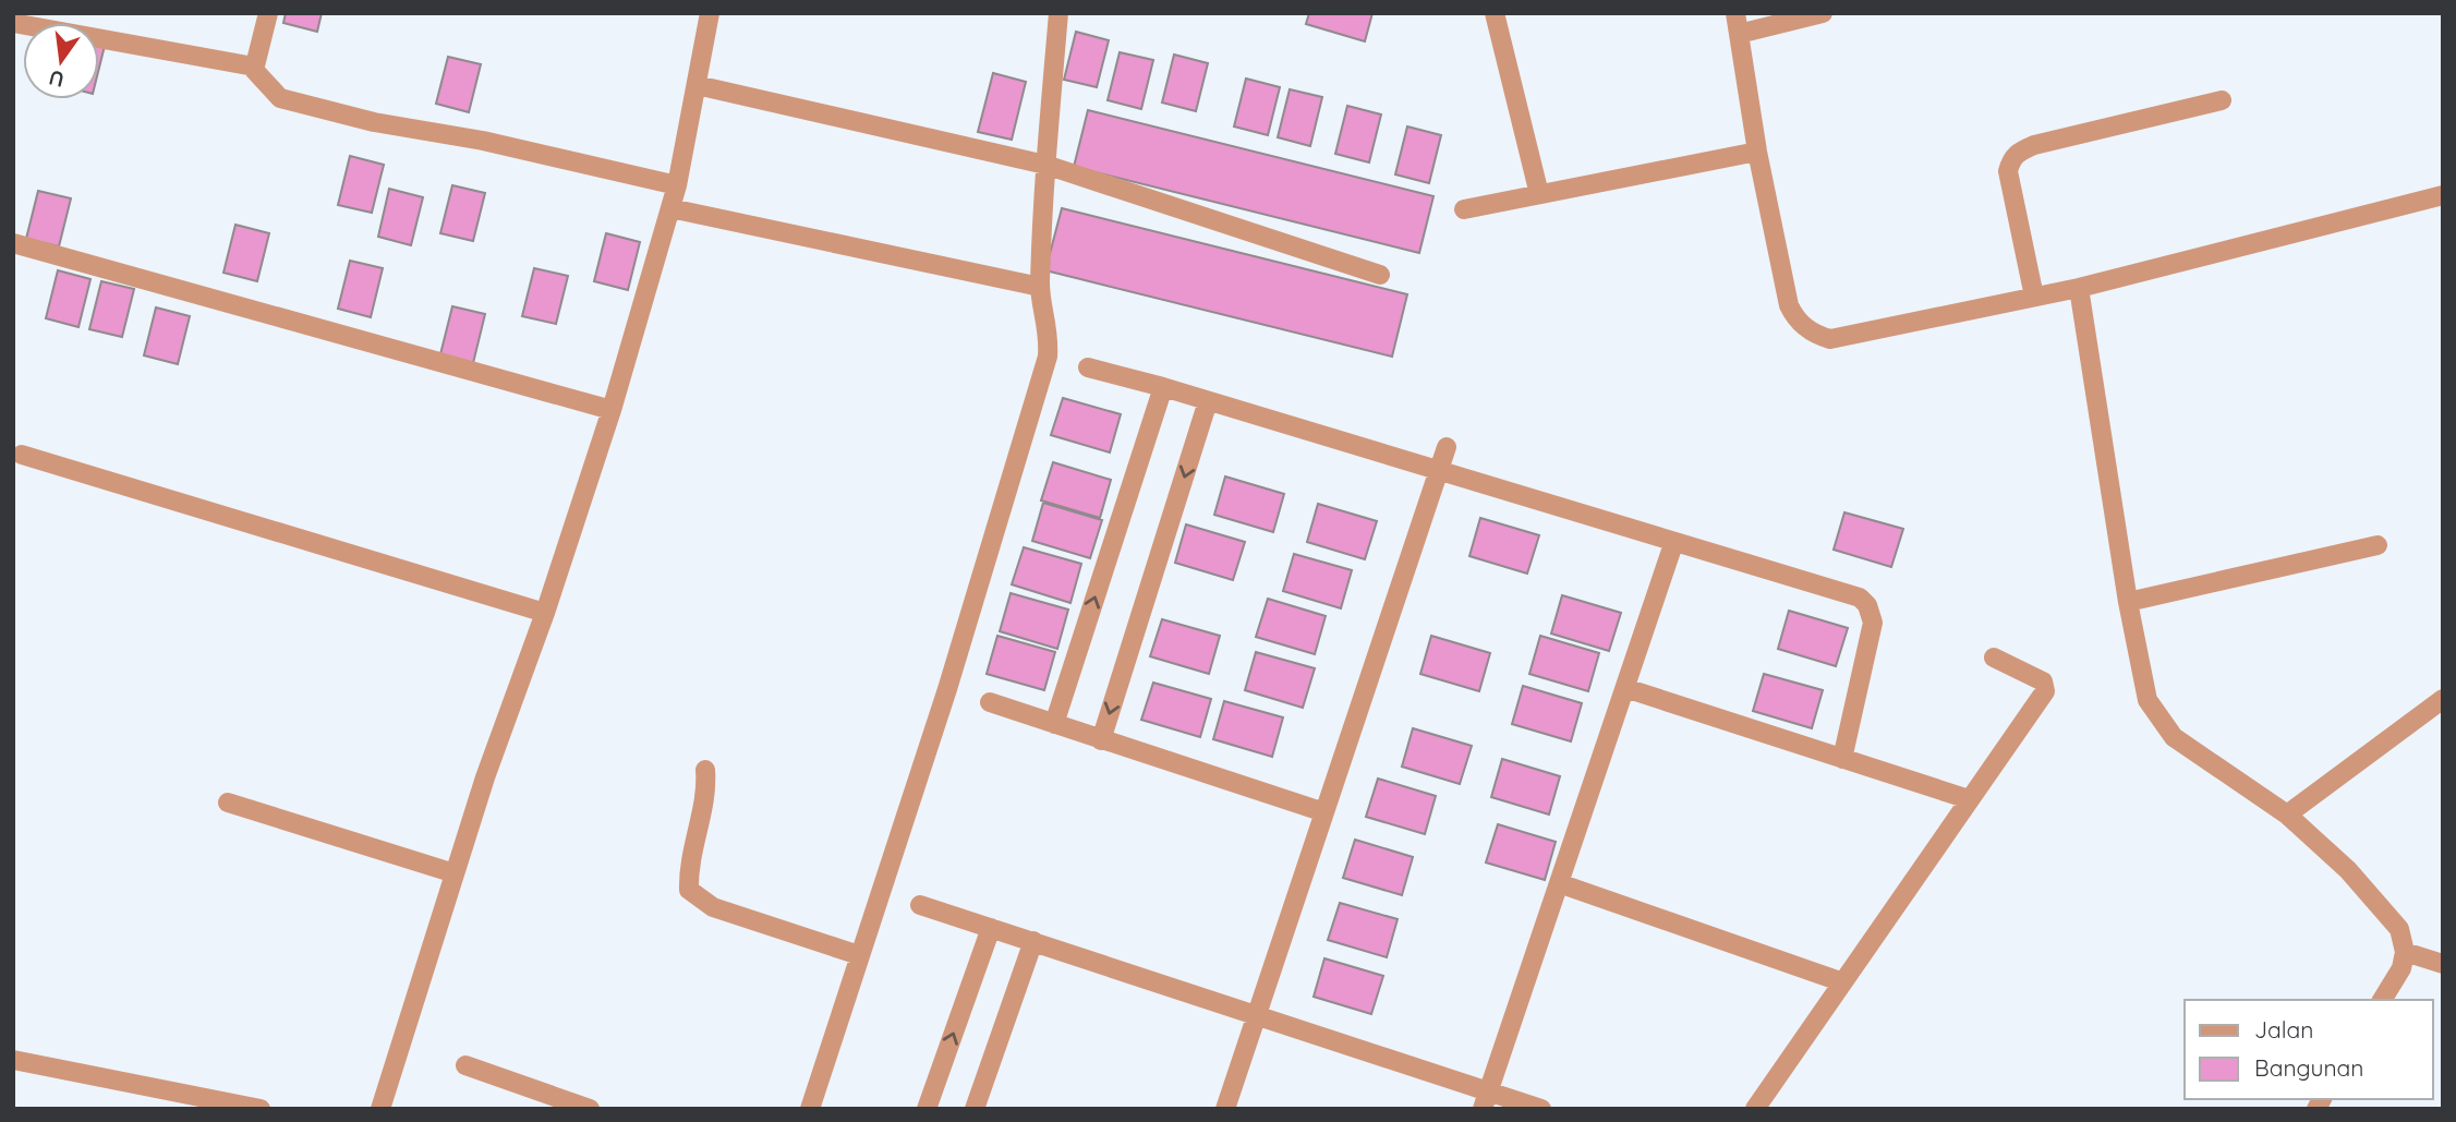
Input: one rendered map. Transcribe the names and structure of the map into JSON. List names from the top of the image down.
{
  "legend": ["Jalan", "Bangunan"],
  "north": "bottom"
}
